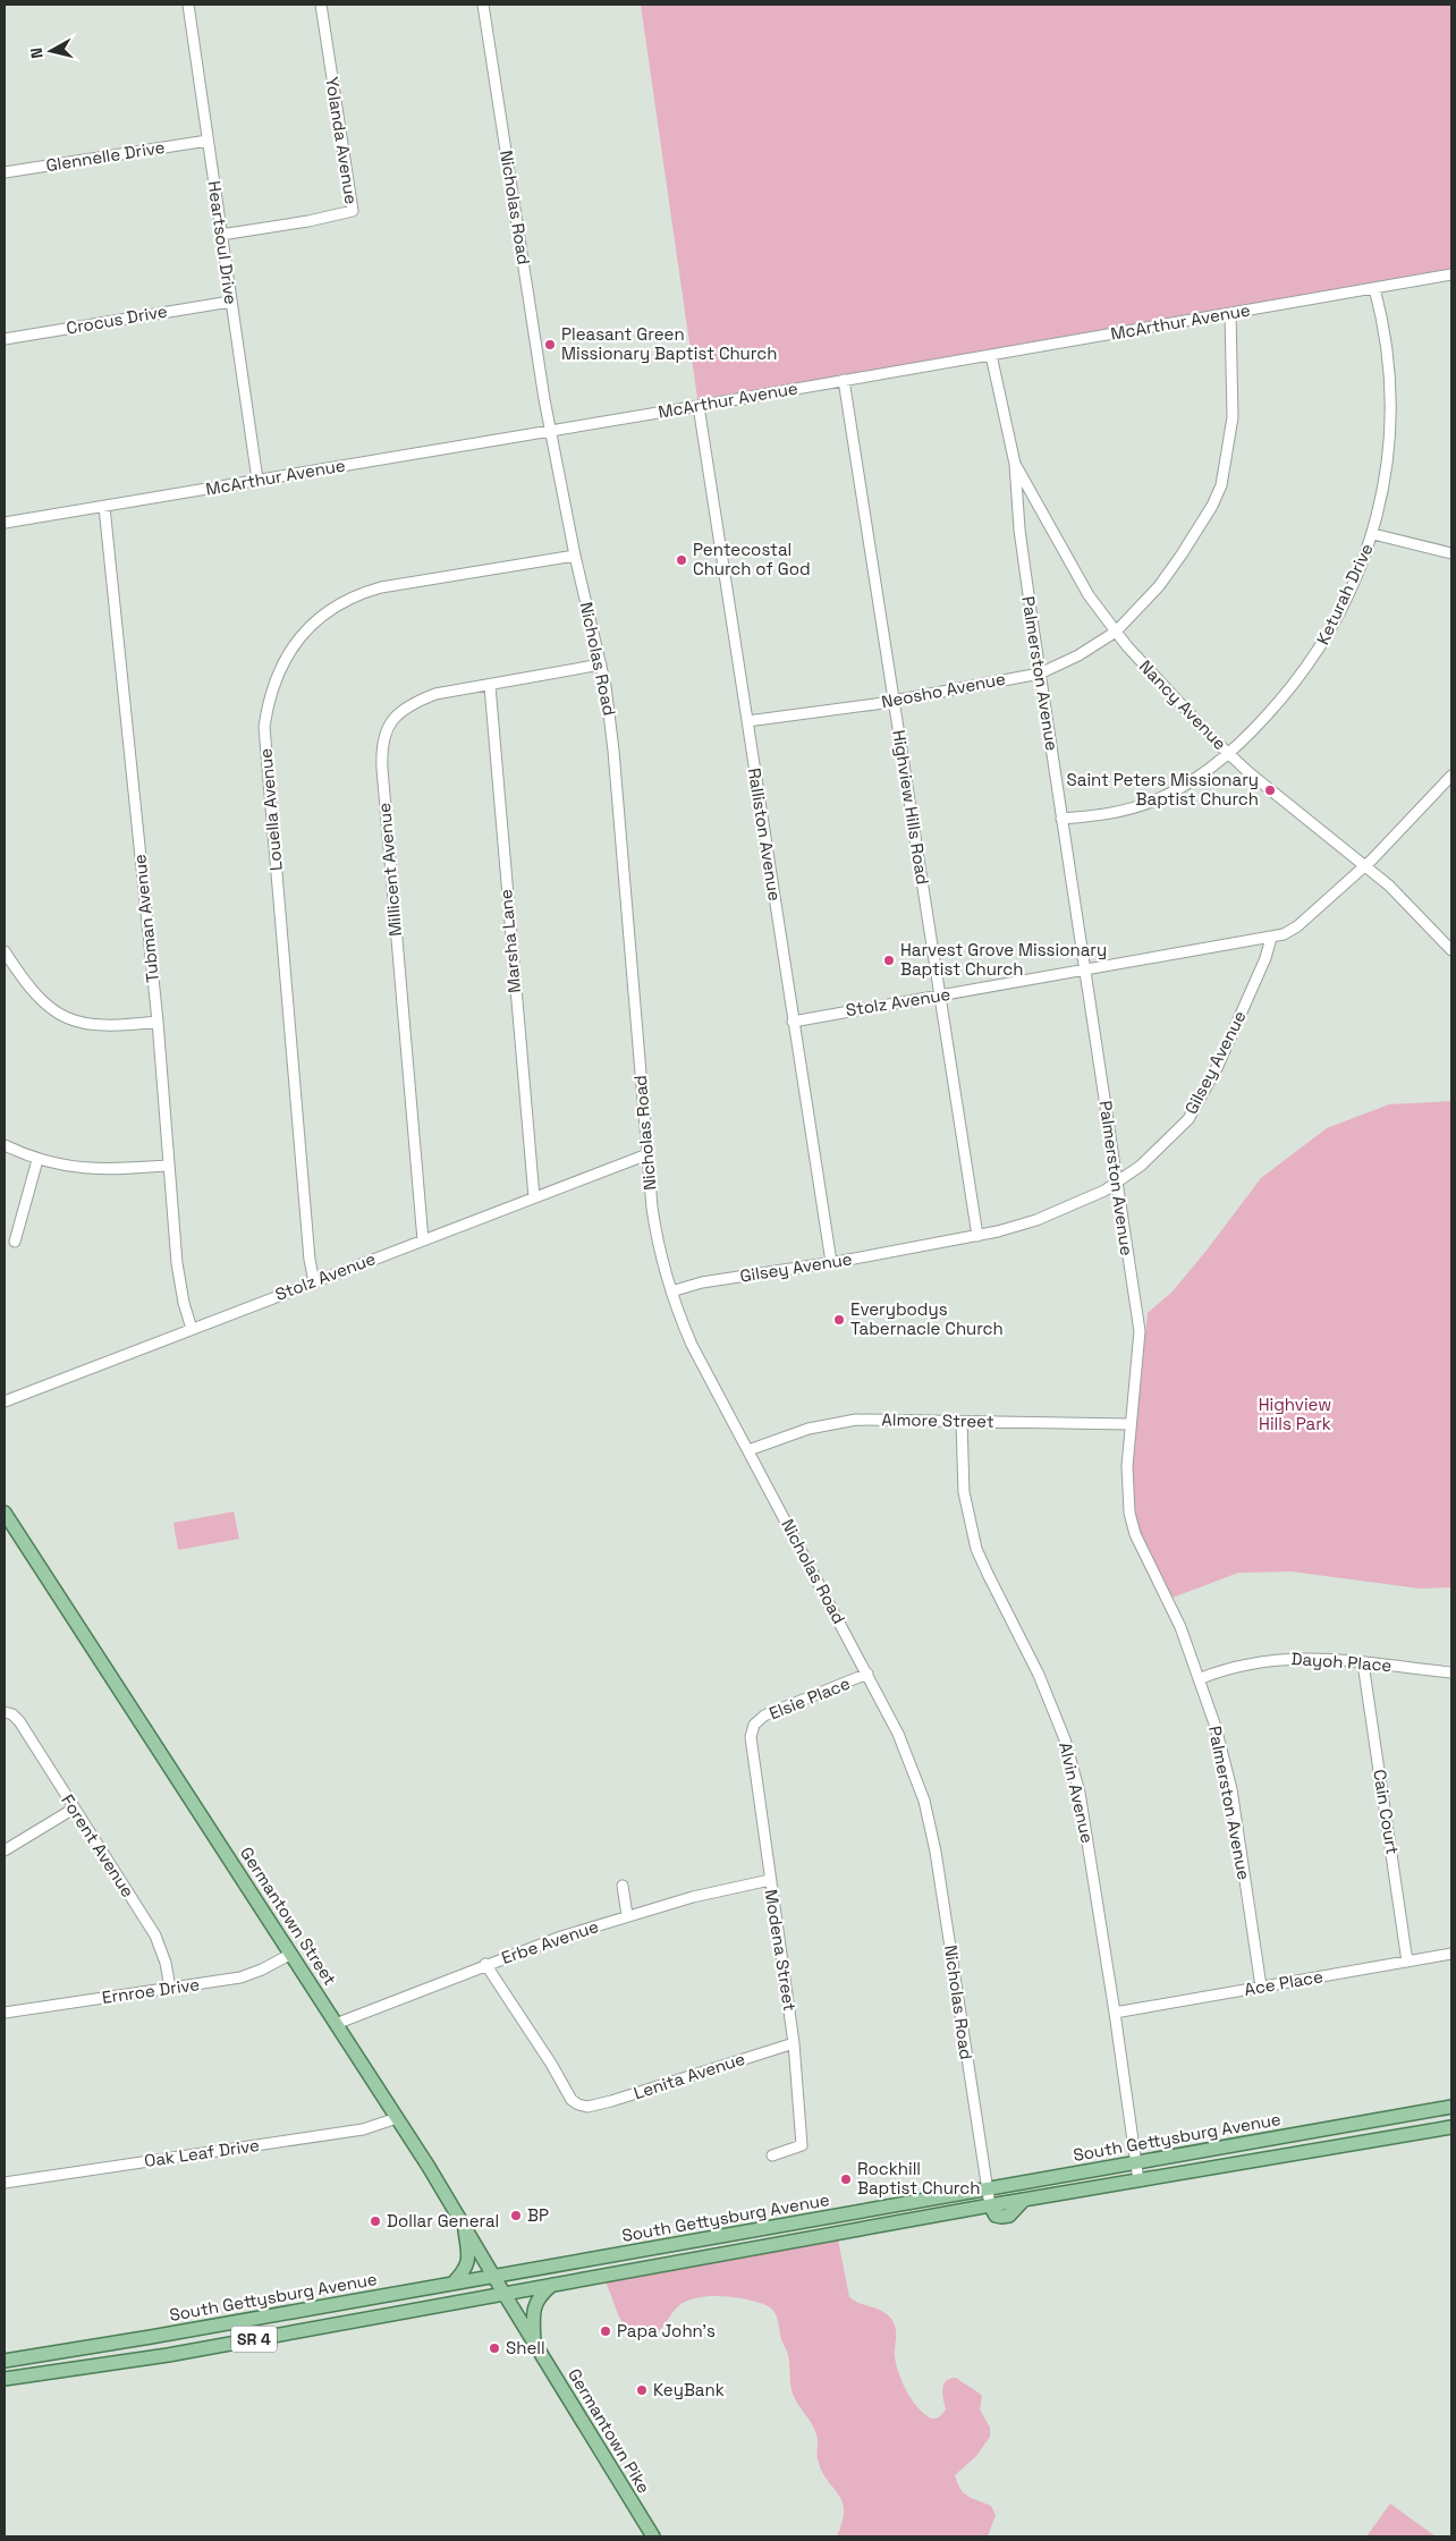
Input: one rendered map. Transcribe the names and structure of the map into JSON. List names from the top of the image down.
{
  "streets": {
    "main road": [
      "Germantown Street",
      "South Gettysburg Avenue",
      "SR 4",
      "Germantown Pike"
    ],
    "street": [
      "Yolanda Avenue",
      "Glennelle Drive",
      "Nicholas Road",
      "Heartsoul Drive",
      "Crocus Drive",
      "McArthur Avenue",
      "Keturah Drive",
      "Palmerston Avenue",
      "Neosho Avenue",
      "Nancy Avenue",
      "Highview Hills Road",
      "Louella Avenue",
      "Ralliston Avenue",
      "Millicent Avenue",
      "Tubman Avenue",
      "Marsha Lane",
      "Stolz Avenue",
      "Gilsey Avenue",
      "Almore Street",
      "Dayoh Place",
      "Elsie Place",
      "Alvin Avenue",
      "Cain Court",
      "Forent Avenue",
      "Erbe Avenue",
      "Modena Street",
      "Ace Place",
      "Ernroe Drive",
      "Lenita Avenue",
      "Oak Leaf Drive"
    ]
  },
  "crossings": [
    ["Yolanda Avenue", "Heartsoul Drive"],
    ["Glennelle Drive", "Heartsoul Drive"],
    ["Nicholas Road", "McArthur Avenue"],
    ["Nicholas Road", "Louella Avenue"],
    ["Nicholas Road", "Millicent Avenue"],
    ["Nicholas Road", "Stolz Avenue"],
    ["Nicholas Road", "Gilsey Avenue"],
    ["Nicholas Road", "Almore Street"],
    ["Nicholas Road", "Elsie Place"],
    ["Nicholas Road", "South Gettysburg Avenue"],
    ["Heartsoul Drive", "Crocus Drive"],
    ["Heartsoul Drive", "McArthur Avenue"],
    ["McArthur Avenue", "Keturah Drive"],
    ["McArthur Avenue", "Palmerston Avenue"],
    ["McArthur Avenue", "Neosho Avenue"],
    ["McArthur Avenue", "Highview Hills Road"],
    ["McArthur Avenue", "Ralliston Avenue"],
    ["McArthur Avenue", "Tubman Avenue"],
    ["Keturah Drive", "Palmerston Avenue"],
    ["Keturah Drive", "Nancy Avenue"],
    ["Palmerston Avenue", "Neosho Avenue"],
    ["Palmerston Avenue", "Nancy Avenue"],
    ["Palmerston Avenue", "Stolz Avenue"],
    ["Palmerston Avenue", "Gilsey Avenue"],
    ["Palmerston Avenue", "Almore Street"],
    ["Palmerston Avenue", "Dayoh Place"],
    ["Palmerston Avenue", "Ace Place"],
    ["Neosho Avenue", "Nancy Avenue"],
    ["Neosho Avenue", "Highview Hills Road"],
    ["Neosho Avenue", "Ralliston Avenue"],
    ["Highview Hills Road", "Stolz Avenue"],
    ["Highview Hills Road", "Gilsey Avenue"],
    ["Louella Avenue", "Stolz Avenue"],
    ["Ralliston Avenue", "Stolz Avenue"],
    ["Ralliston Avenue", "Gilsey Avenue"],
    ["Millicent Avenue", "Marsha Lane"],
    ["Millicent Avenue", "Stolz Avenue"],
    ["Tubman Avenue", "Stolz Avenue"],
    ["Marsha Lane", "Stolz Avenue"],
    ["Stolz Avenue", "Gilsey Avenue"],
    ["Almore Street", "Alvin Avenue"],
    ["Dayoh Place", "Cain Court"],
    ["Elsie Place", "Modena Street"],
    ["Alvin Avenue", "Ace Place"],
    ["Alvin Avenue", "South Gettysburg Avenue"],
    ["Cain Court", "Ace Place"],
    ["Forent Avenue", "Ernroe Drive"],
    ["Germantown Street", "Erbe Avenue"],
    ["Germantown Street", "Ernroe Drive"],
    ["Germantown Street", "South Gettysburg Avenue"],
    ["Germantown Street", "Oak Leaf Drive"],
    ["Germantown Street", "Germantown Pike"],
    ["Erbe Avenue", "Modena Street"],
    ["Erbe Avenue", "Lenita Avenue"],
    ["Modena Street", "Lenita Avenue"]
  ],
  "parks": ["Highview Hills Park"],
  "places": [
    "Pleasant Green Missionary Baptist Church",
    "Pentecostal Church of God",
    "Saint Peters Missionary Baptist Church",
    "Harvest Grove Missionary Baptist Church",
    "Everybodys Tabernacle Church",
    "Rockhill Baptist Church",
    "BP",
    "Dollar General",
    "Papa John's",
    "Shell",
    "KeyBank"
  ],
  "north": "left"
}
